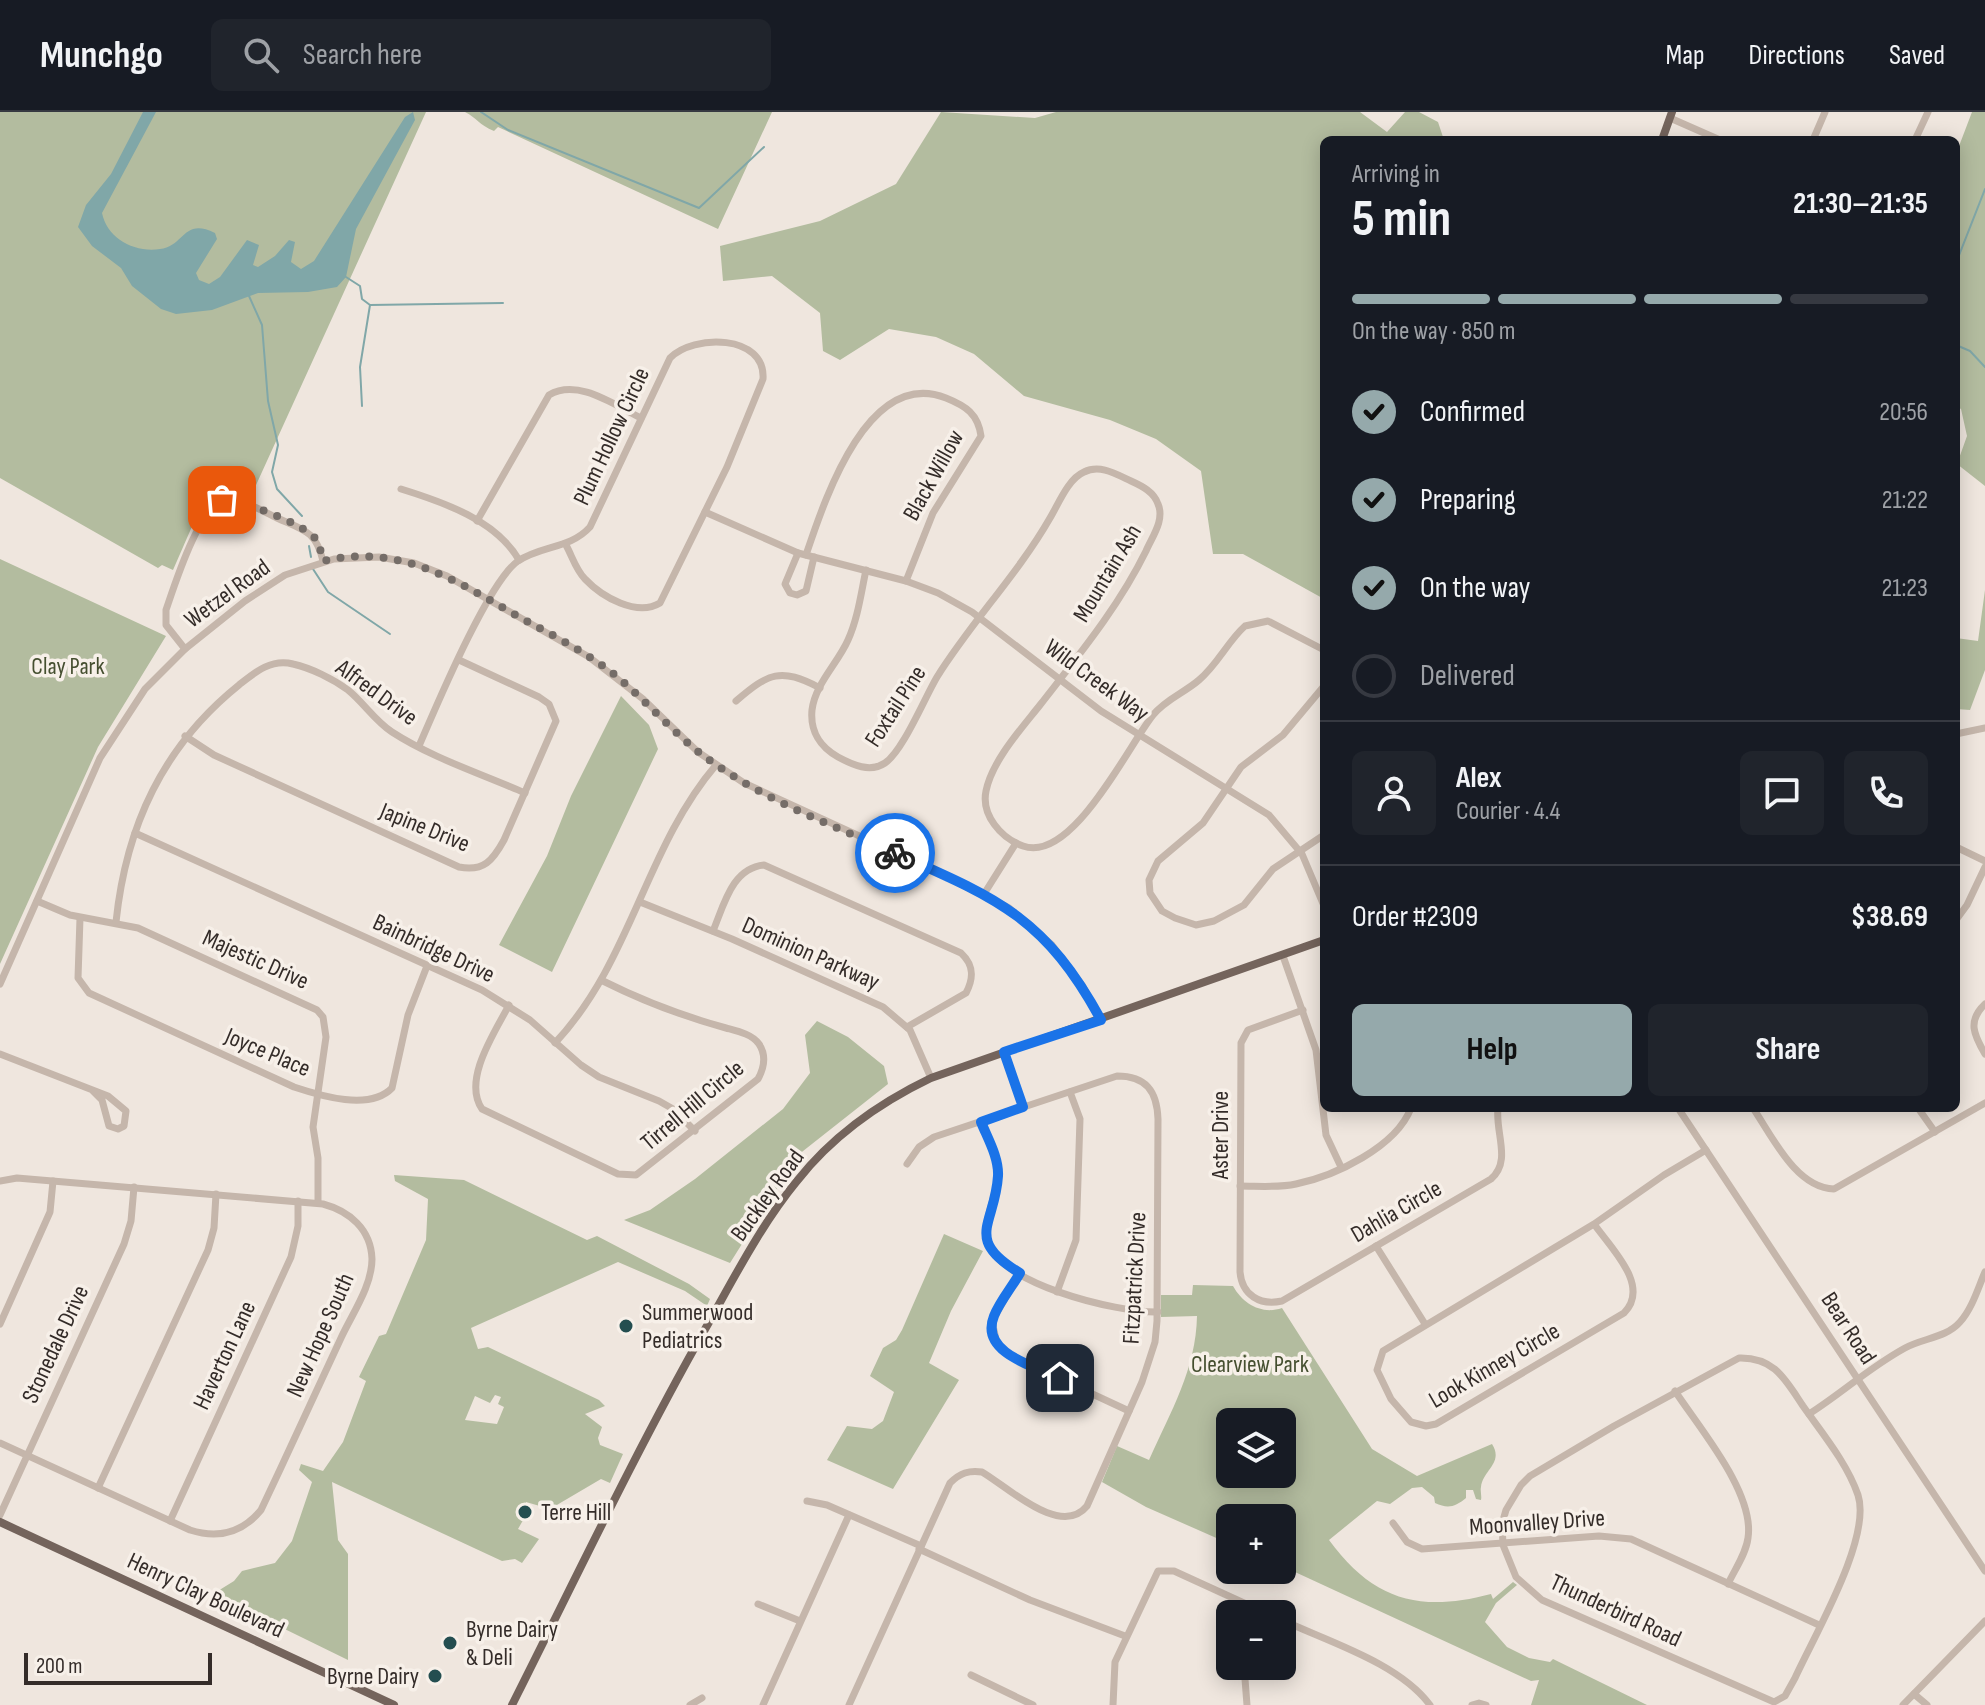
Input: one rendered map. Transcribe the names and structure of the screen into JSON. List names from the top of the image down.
{
  "streets": {
    "main road": ["Buckley Road", "Henry Clay Boulevard"],
    "street": [
      "Plum Hollow Circle",
      "Black Willow",
      "Mountain Ash",
      "Wetzel Road",
      "Wild Creek Way",
      "Alfred Drive",
      "Foxtail Pine",
      "Japine Drive",
      "Bainbridge Drive",
      "Dominion Parkway",
      "Majestic Drive",
      "Joyce Place",
      "Tirrell Hill Circle",
      "Aster Drive",
      "Dahlia Circle",
      "Fitzpatrick Drive",
      "Bear Road",
      "New Hope South",
      "Stonedale Drive",
      "Haverton Lane",
      "Look Kinney Circle",
      "Moonvalley Drive",
      "Thunderbird Road"
    ]
  },
  "crossings": [
    ["Black Willow", "Wild Creek Way"],
    ["Mountain Ash", "Wild Creek Way"],
    ["Mountain Ash", "Foxtail Pine"],
    ["Wetzel Road", "Majestic Drive"],
    ["Wetzel Road", "Buckley Road"],
    ["Wild Creek Way", "Foxtail Pine"],
    ["Alfred Drive", "Japine Drive"],
    ["Alfred Drive", "Bainbridge Drive"],
    ["Alfred Drive", "Majestic Drive"],
    ["Bainbridge Drive", "Joyce Place"],
    ["Bainbridge Drive", "Tirrell Hill Circle"],
    ["Dominion Parkway", "Buckley Road"],
    ["Majestic Drive", "Joyce Place"],
    ["Majestic Drive", "New Hope South"],
    ["Aster Drive", "Dahlia Circle"],
    ["Bear Road", "Look Kinney Circle"],
    ["New Hope South", "Stonedale Drive"],
    ["New Hope South", "Haverton Lane"],
    ["Moonvalley Drive", "Thunderbird Road"]
  ],
  "parks": ["Clay Park", "Clearview Park"],
  "places": [
    "Summerwood Pediatrics",
    "Terre Hill",
    "Byrne Dairy & Deli",
    "Byrne Dairy"
  ],
  "scale_bar": "200 m",
  "page": {
    "header": "Munchgo",
    "search": "Search here",
    "nav": ["Map", "Directions", "Saved"],
    "heading": ["5 min", "Arriving in", "21:30–21:35"],
    "panel": [
      "Alex",
      "Courier · 4.4",
      "Order #2309",
      "$38.69"
    ],
    "bar": "On the way · 850 m",
    "list": [
      ["Confirmed", "20:56"],
      ["Preparing", "21:22"],
      ["On the way", "21:23"],
      "Delivered"
    ],
    "buttons": ["Help", "Share"],
    "map_buttons": ["+", "−"],
    "scale": "200 m"
  }
}
